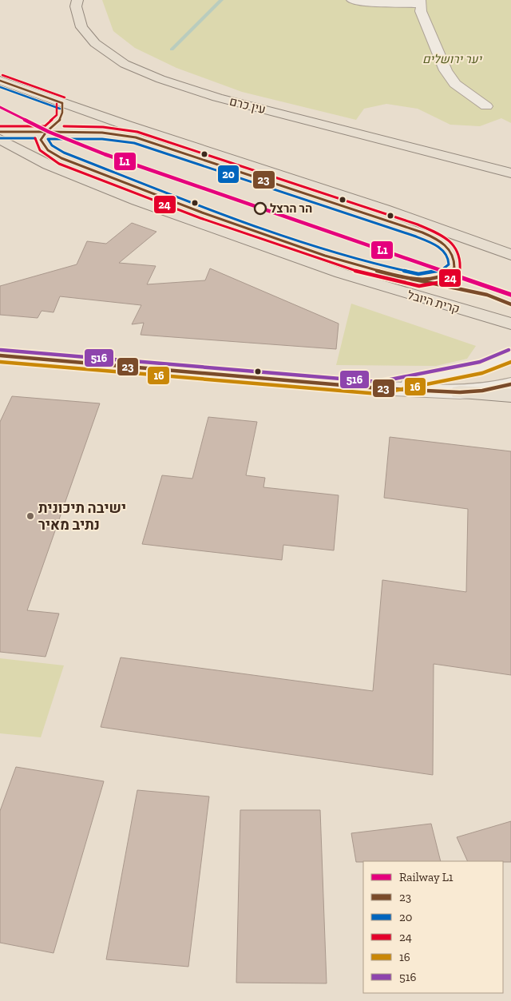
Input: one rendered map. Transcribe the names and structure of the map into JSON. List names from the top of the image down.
{
  "streets": {
    "main road": ["עין כרם", "קרית היובל"]
  },
  "parks": ["יער ירושלים"],
  "places": ["הר הרצל", "ישיבה תיכונית נתיב מאיר"],
  "lines": [
    "transit line 24",
    "transit line 23",
    "transit line 20",
    "rail line L1",
    "transit line 516",
    "transit line 16"
  ],
  "legend": [
    "Railway L1",
    "23",
    "20",
    "24",
    "16",
    "516"
  ]
}
